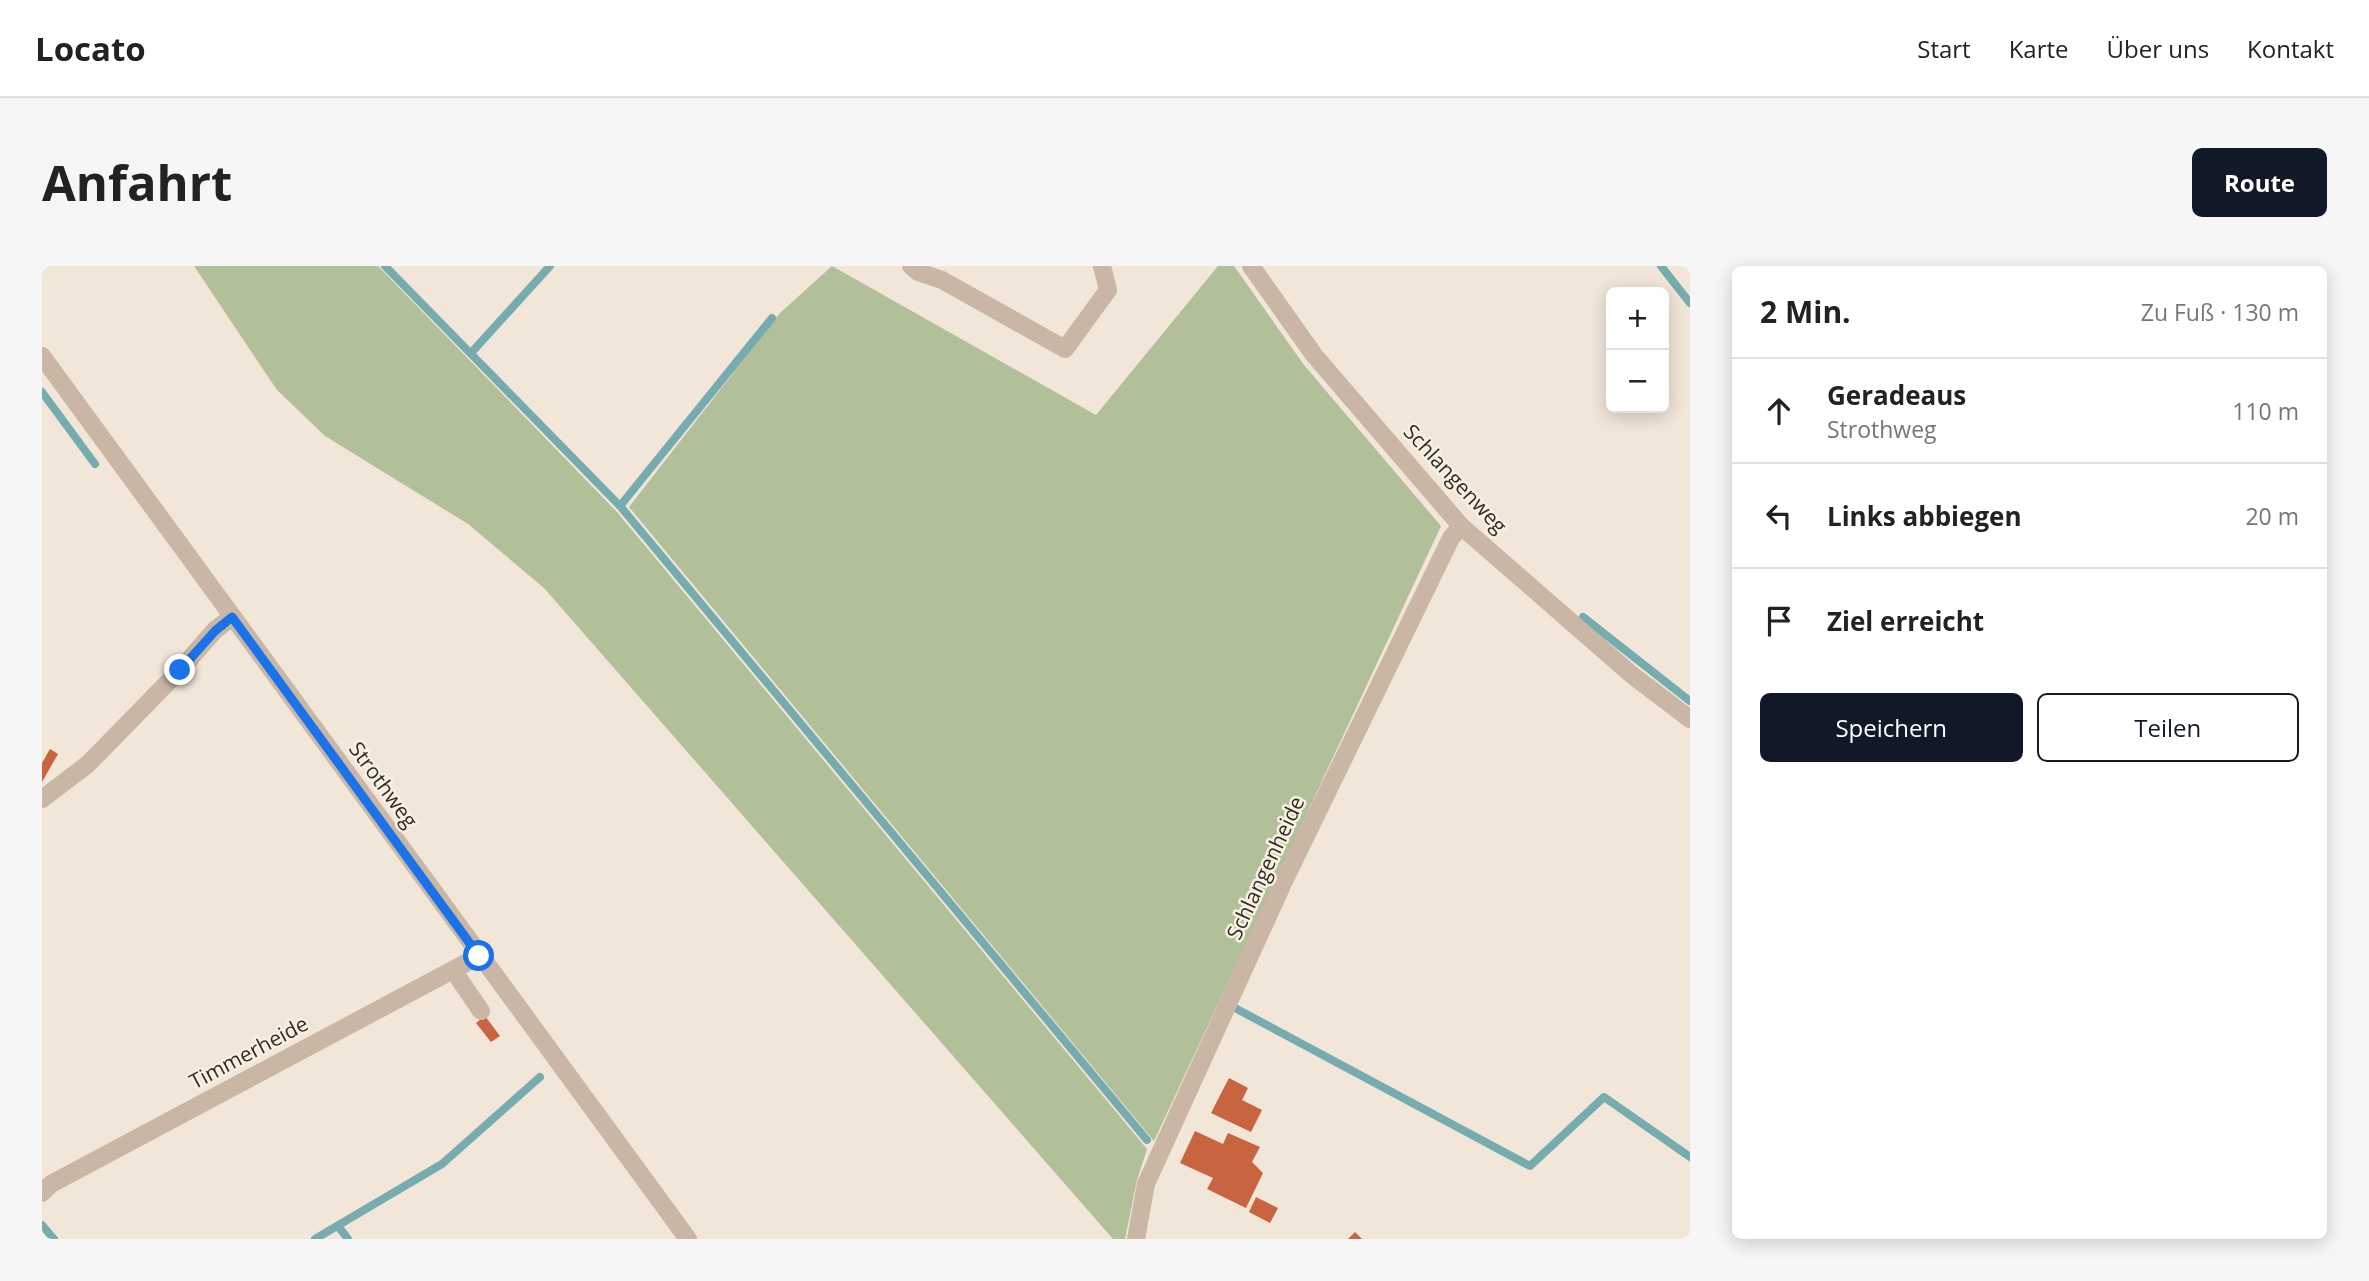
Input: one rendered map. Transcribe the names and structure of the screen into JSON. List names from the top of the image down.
{
  "streets": {
    "street": [
      "Schlangenweg",
      "Strothweg",
      "Schlangenheide",
      "Timmerheide"
    ]
  },
  "crossings": [
    ["Schlangenweg", "Schlangenheide"],
    ["Strothweg", "Timmerheide"]
  ],
  "page": {
    "header": "Locato",
    "nav": [
      "Start",
      "Karte",
      "Über uns",
      "Kontakt"
    ],
    "buttons": [
      "Route",
      ["Speichern", "Teilen"]
    ],
    "title": "Anfahrt",
    "heading": ["2 Min.", "Zu Fuß · 130 m"],
    "map_buttons": ["+", "−"],
    "list": [
      ["Geradeaus", "Strothweg", "110 m"],
      ["Links abbiegen", "20 m"],
      "Ziel erreicht"
    ]
  }
}
